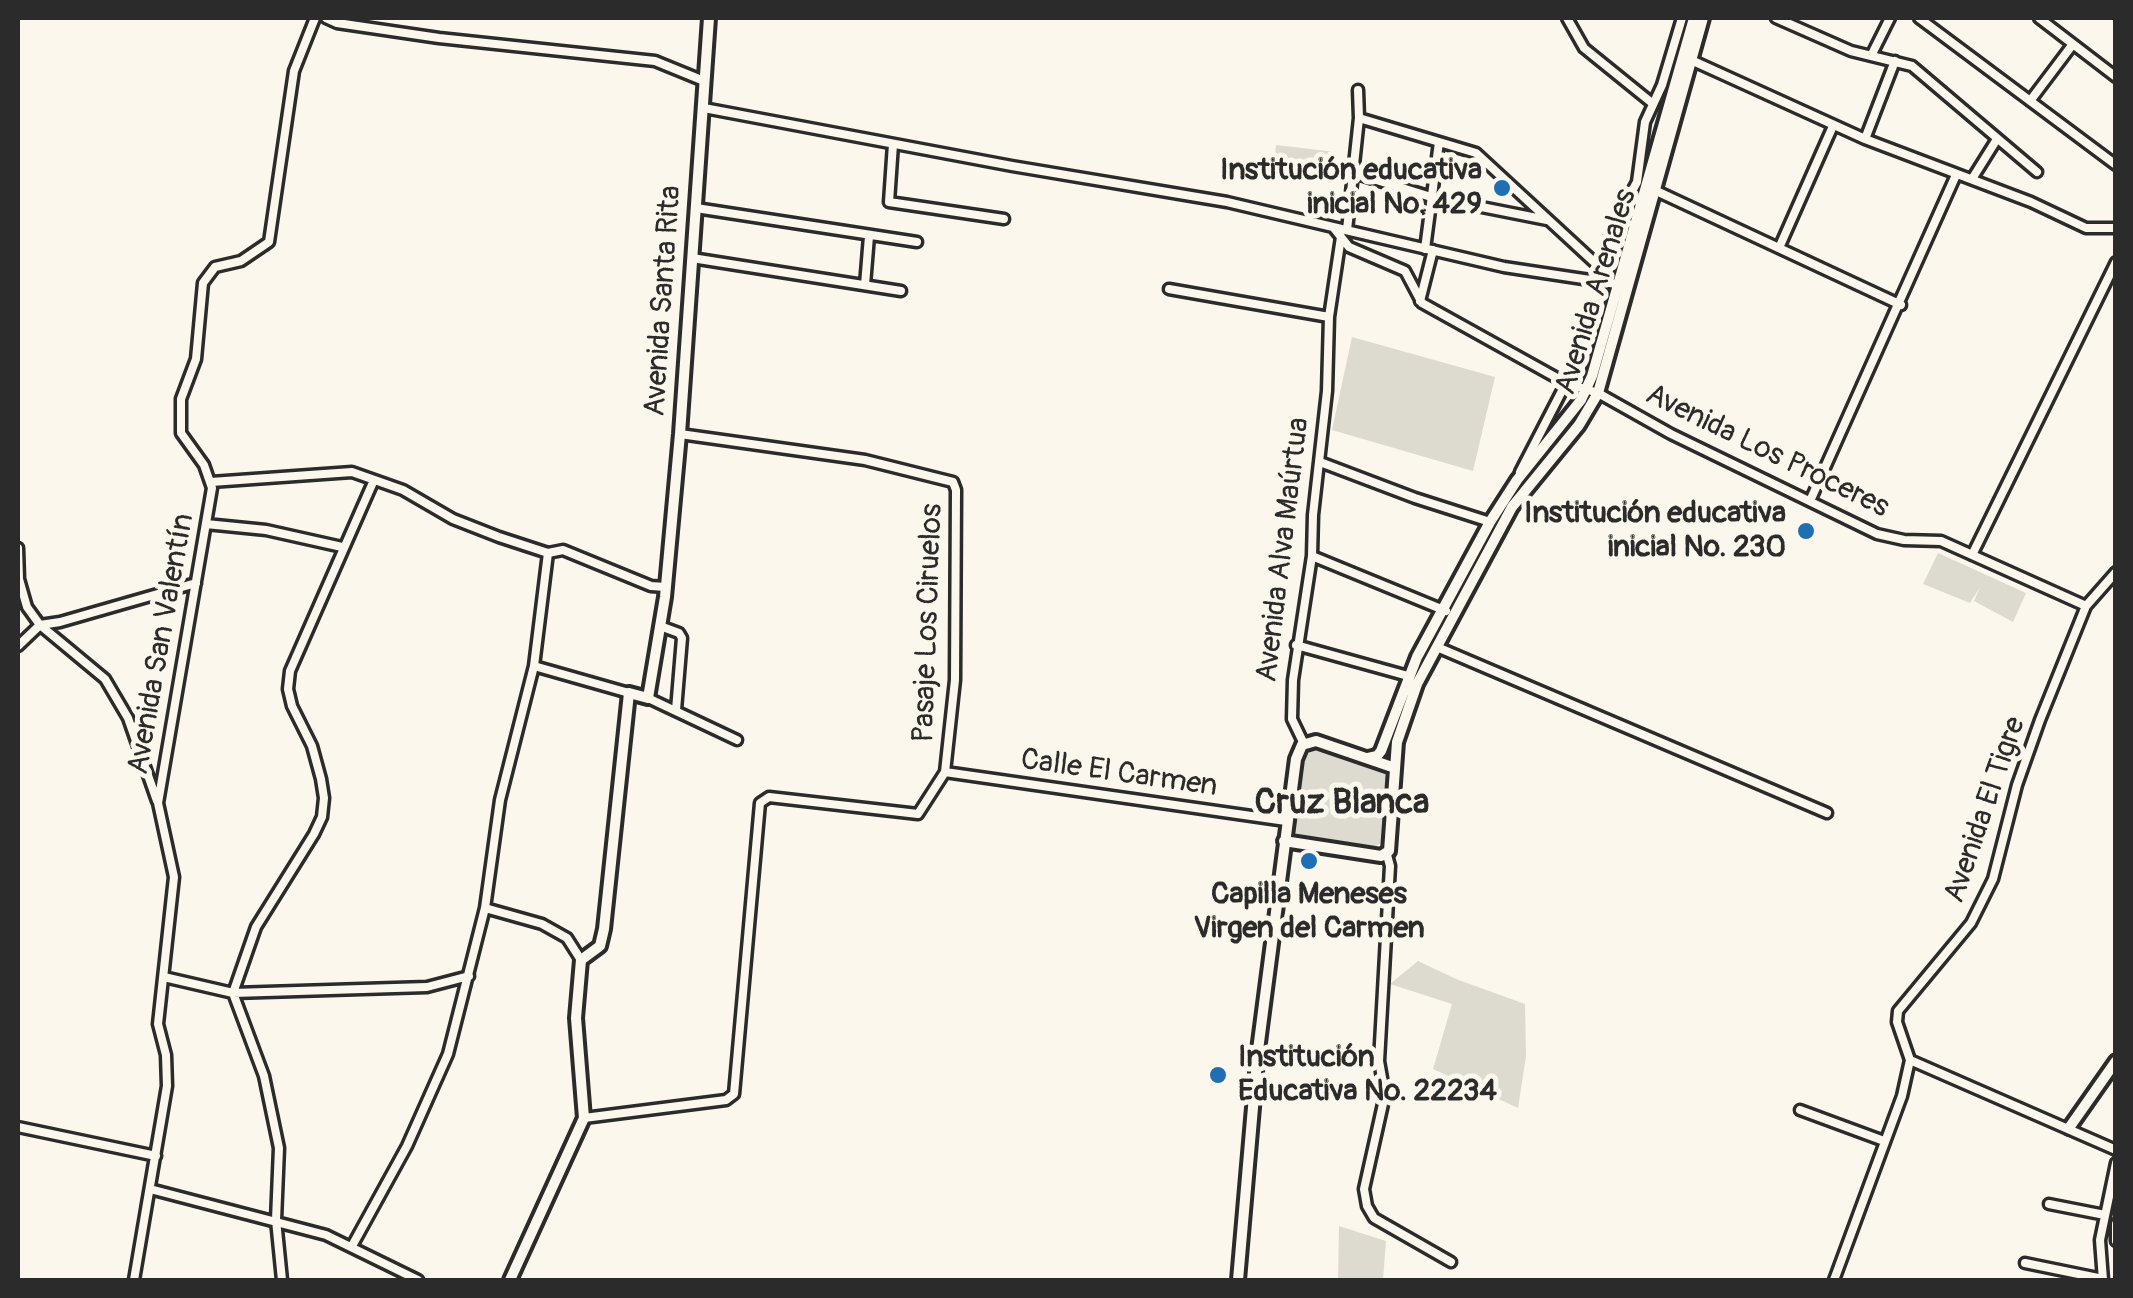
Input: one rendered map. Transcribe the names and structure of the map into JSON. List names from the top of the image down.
{
  "streets": {
    "street": [
      "Avenida Arenales",
      "Avenida Santa Rita",
      "Avenida Los Proceres",
      "Avenida Alva Maúrtua",
      "Pasaje Los Ciruelos",
      "Avenida San Valentín",
      "Calle El Carmen",
      "Avenida El Tigre"
    ]
  },
  "crossings": [
    ["Avenida Arenales", "Avenida Los Proceres"],
    ["Avenida Santa Rita", "Pasaje Los Ciruelos"],
    ["Avenida Los Proceres", "Avenida El Tigre"],
    ["Avenida Alva Maúrtua", "Calle El Carmen"],
    ["Pasaje Los Ciruelos", "Calle El Carmen"]
  ],
  "districts": ["Cruz Blanca"],
  "places": [
    "Institución educativa inicial No. 429",
    "Institución educativa inicial No. 230",
    "Capilla Meneses Virgen del Carmen",
    "Institución Educativa No. 22234"
  ]
}
